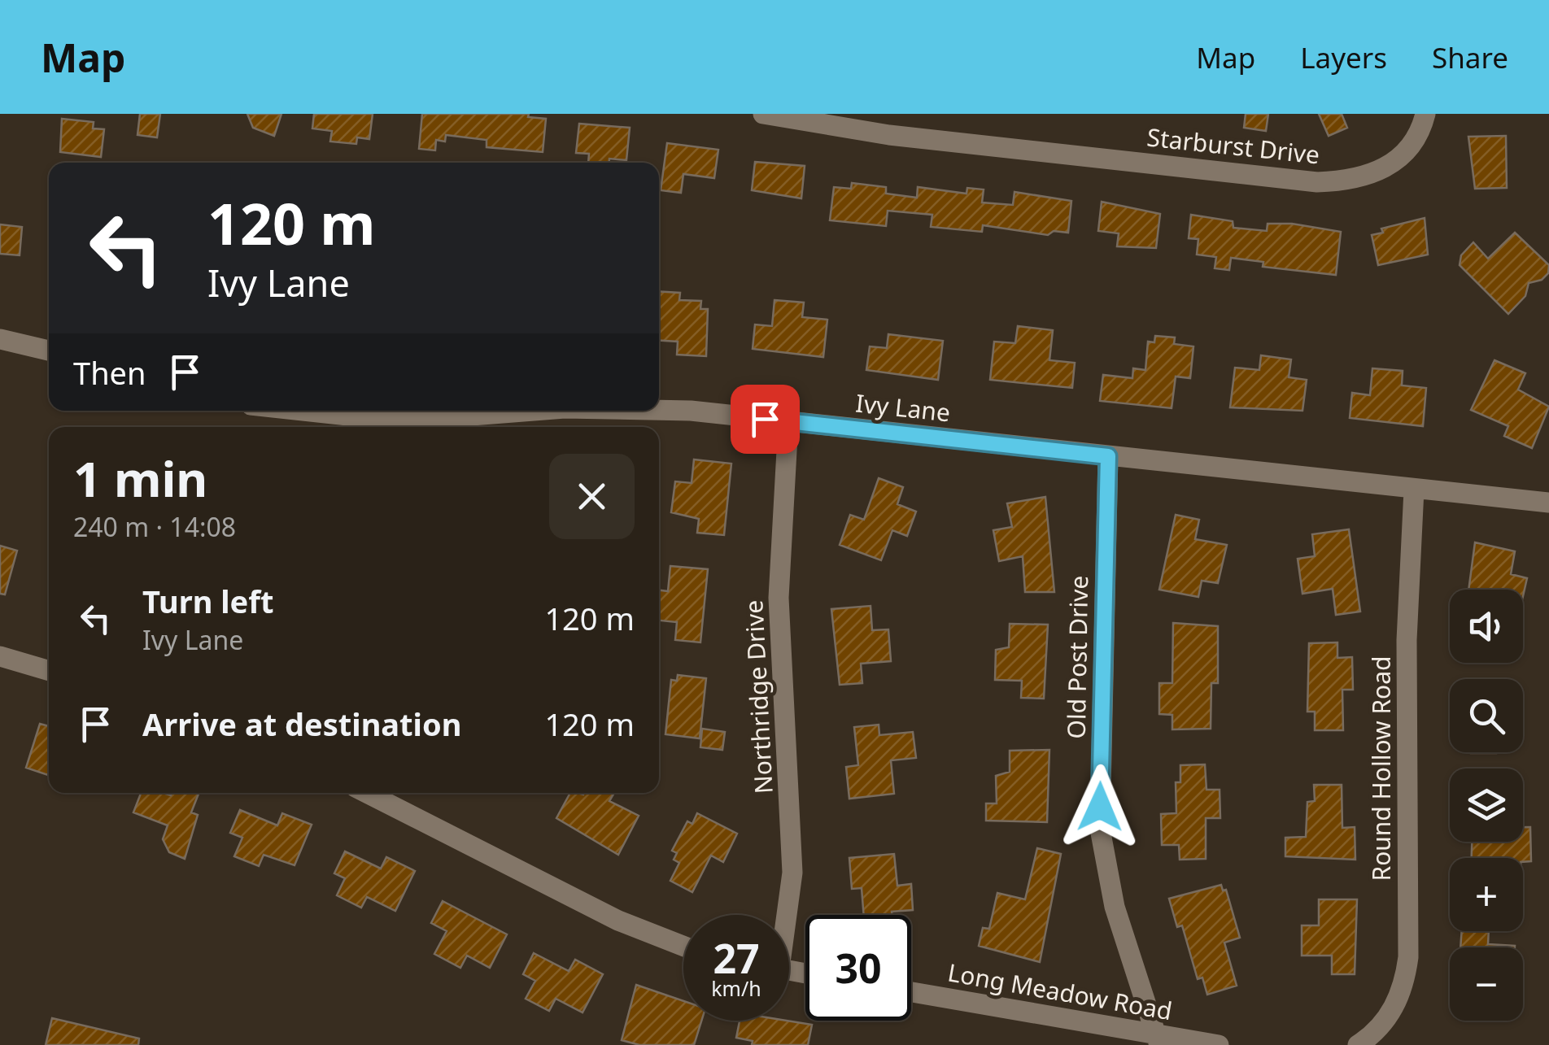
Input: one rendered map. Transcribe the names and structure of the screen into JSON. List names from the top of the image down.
{
  "streets": {
    "street": [
      "Starburst Drive",
      "Ivy Lane",
      "Old Post Drive",
      "Northridge Drive",
      "Round Hollow Road",
      "Long Meadow Road"
    ]
  },
  "crossings": [
    ["Ivy Lane", "Old Post Drive"],
    ["Ivy Lane", "Northridge Drive"],
    ["Ivy Lane", "Round Hollow Road"],
    ["Old Post Drive", "Long Meadow Road"]
  ],
  "page": {
    "header": "Map",
    "nav": ["Map", "Layers", "Share"],
    "turn": ["120 m", "Ivy Lane"],
    "then": "Then",
    "heading": ["1 min", "240 m · 14:08"],
    "list": [
      {
        "name": "Turn left",
        "note": "Ivy Lane",
        "value": "120 m"
      },
      {
        "name": "Arrive at destination",
        "value": "120 m"
      }
    ],
    "map_buttons": ["+", "−"],
    "speed": "27 km/h",
    "limit": "30"
  }
}
